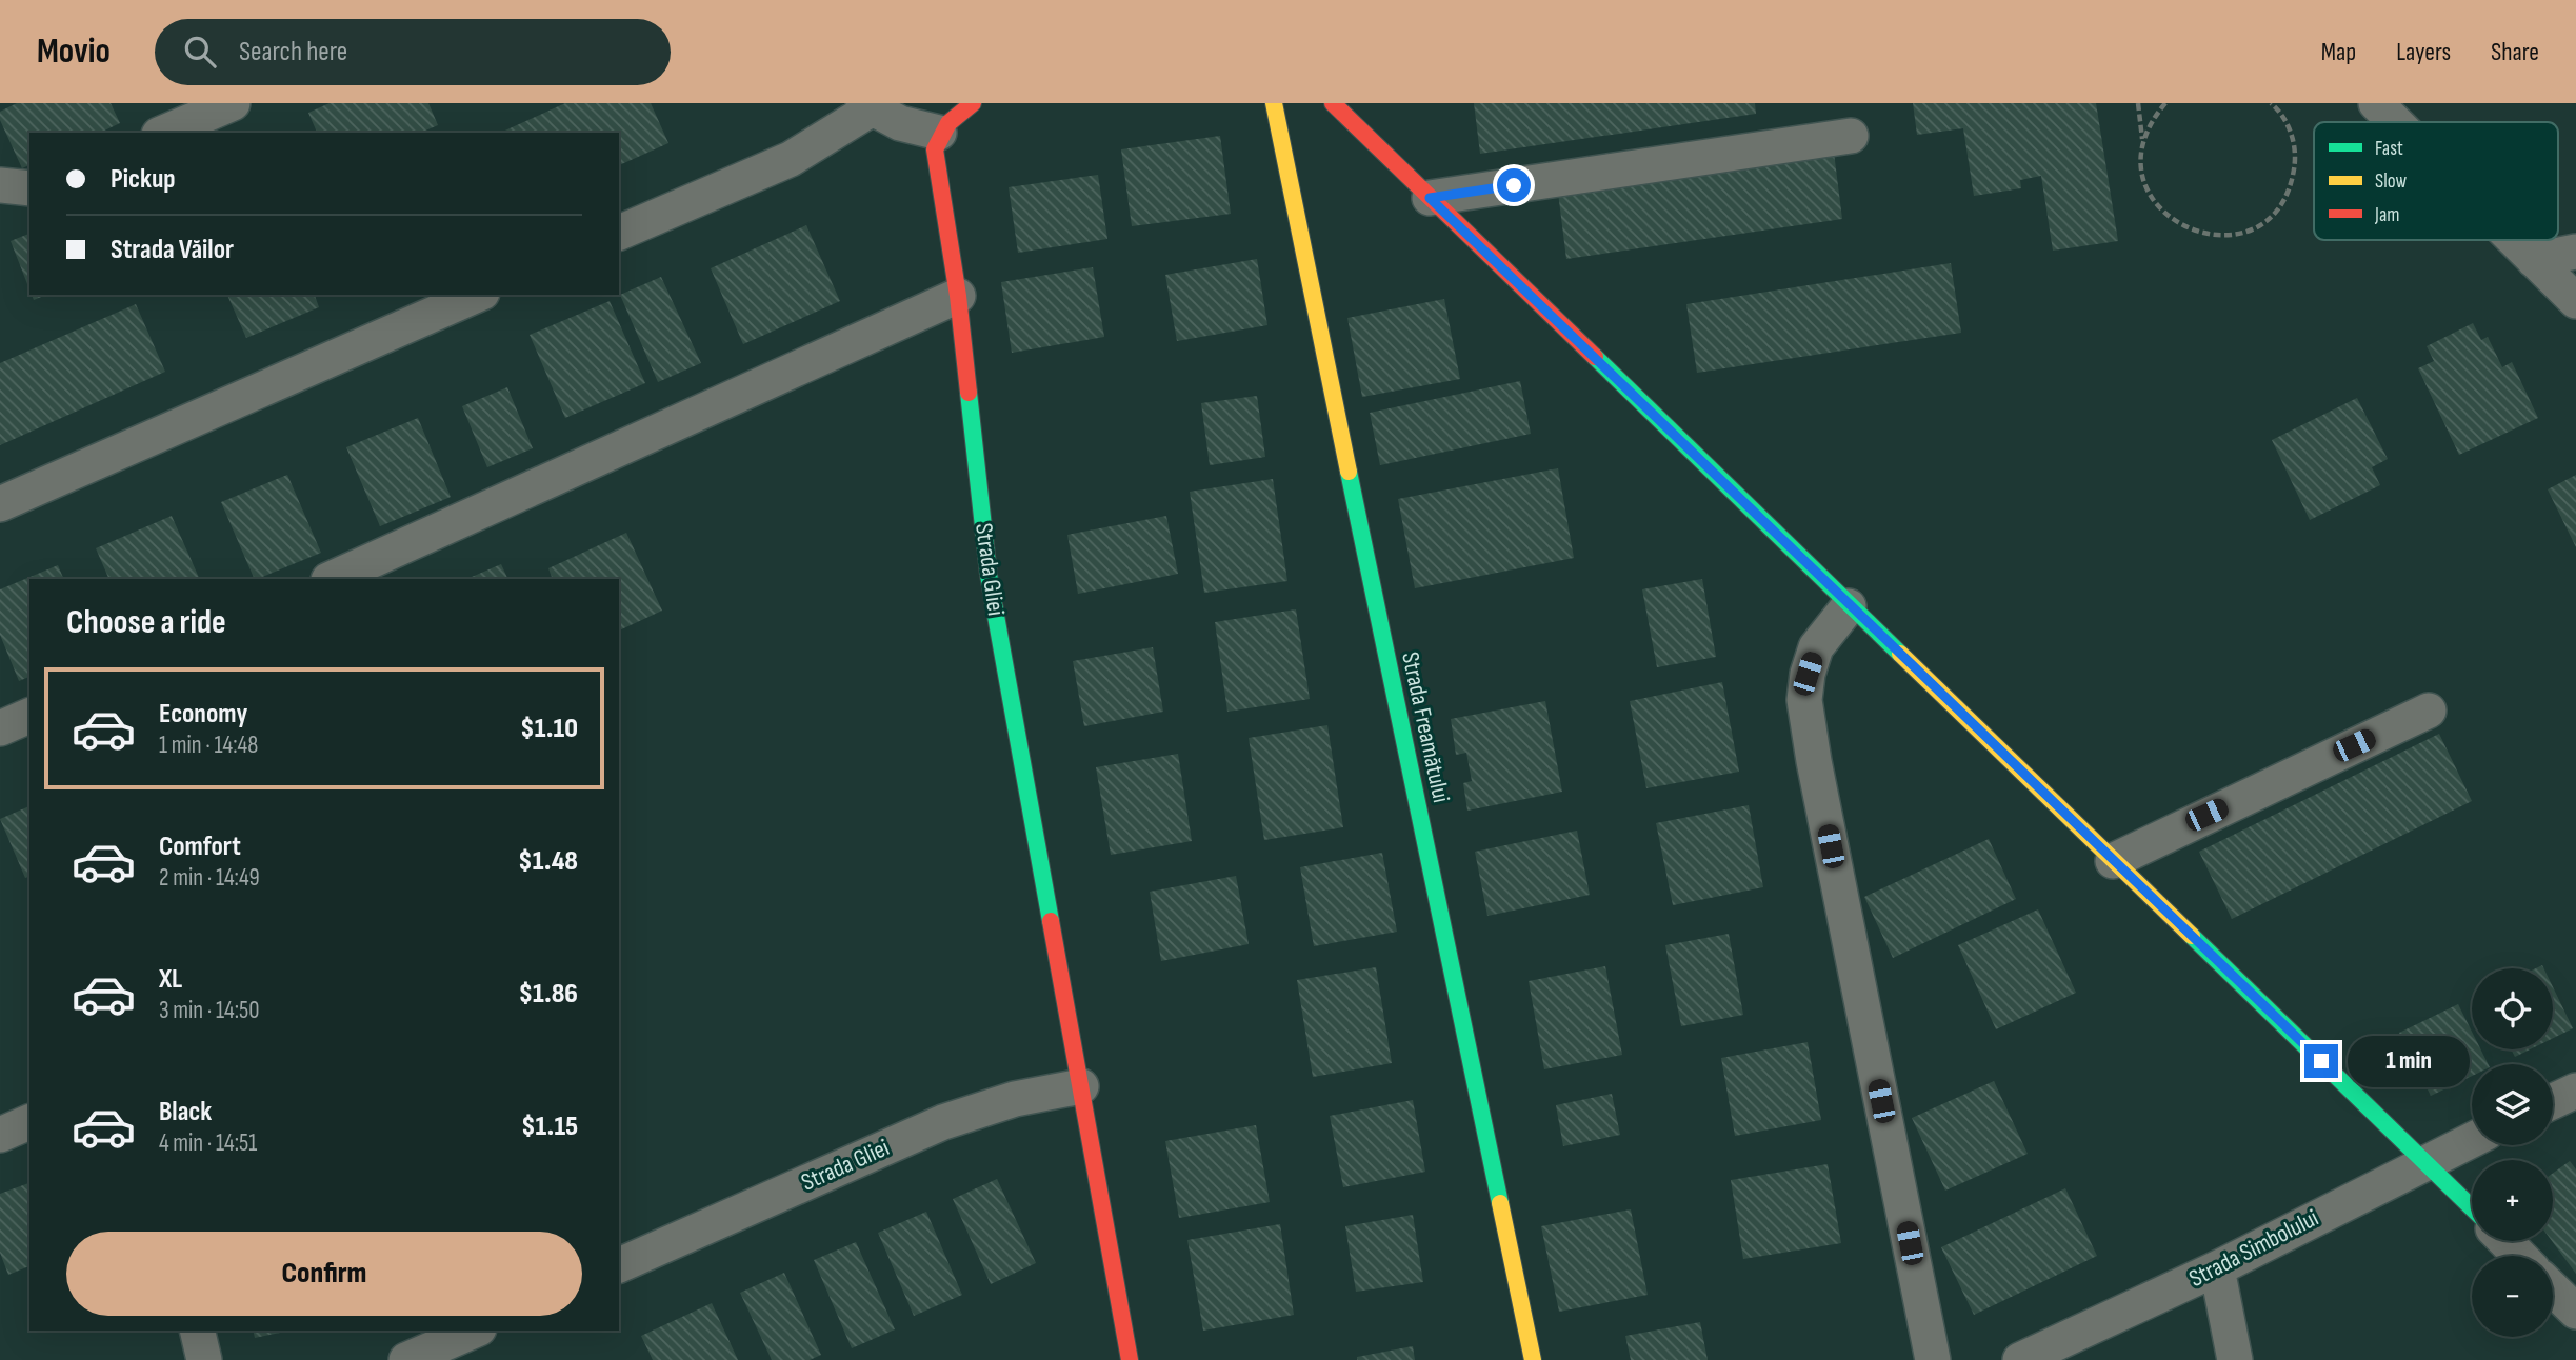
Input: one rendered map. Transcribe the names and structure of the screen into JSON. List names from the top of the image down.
{
  "streets": {
    "street": ["Strada Gliei", "Strada Freamătului", "Strada Simbolului"]
  },
  "legend": ["Fast", "Slow", "Jam"],
  "page": {
    "header": "Movio",
    "search": "Search here",
    "nav": ["Map", "Layers", "Share"],
    "banner": ["Pickup", "Strada Văilor"],
    "heading": "Choose a ride",
    "list": [
      {
        "name": "Economy",
        "note": "1 min · 14:48",
        "value": "$1.10"
      },
      {
        "name": "Comfort",
        "note": "2 min · 14:49",
        "value": "$1.48"
      },
      {
        "name": "XL",
        "note": "3 min · 14:50",
        "value": "$1.86"
      },
      {
        "name": "Black",
        "note": "4 min · 14:51",
        "value": "$1.15"
      }
    ],
    "map_buttons": ["+", "−"],
    "bubble": "1 min",
    "buttons": "Confirm"
  }
}
